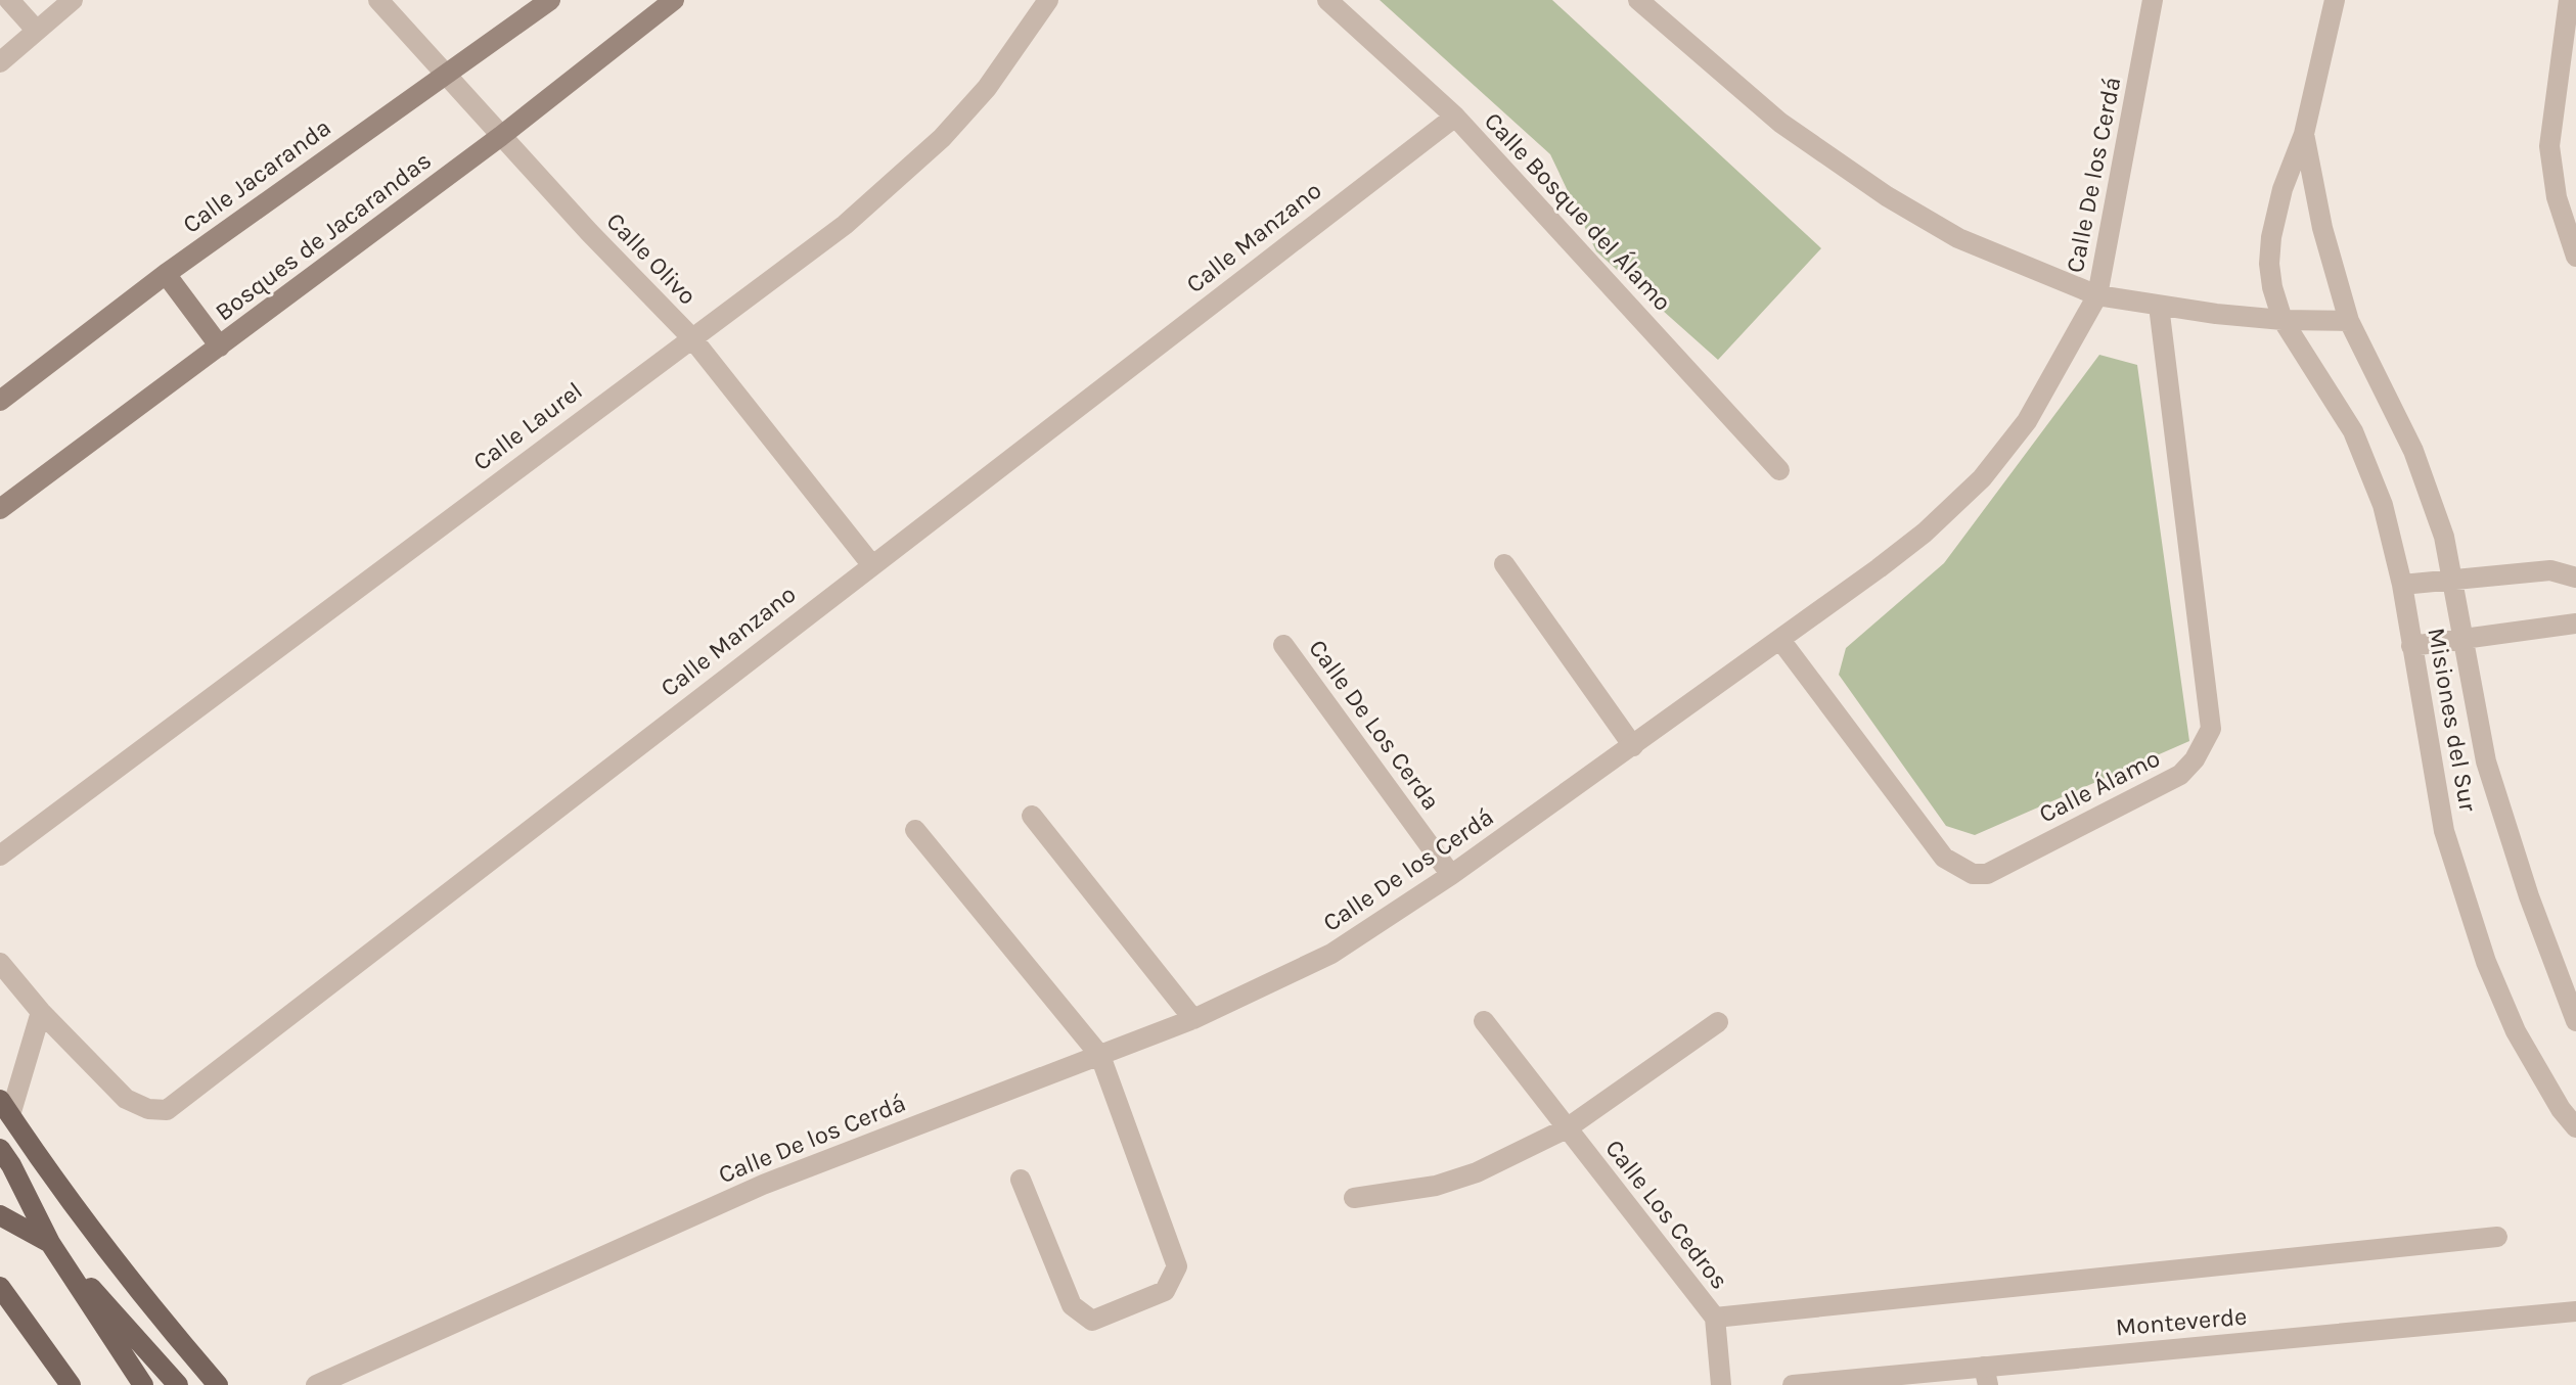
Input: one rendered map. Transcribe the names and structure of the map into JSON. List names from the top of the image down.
{
  "streets": {
    "street": [
      "Calle De los Cerdá",
      "Calle Jacaranda",
      "Calle Bosque del Álamo",
      "Bosques de Jacarandas",
      "Calle Manzano",
      "Calle Olivo",
      "Calle Laurel",
      "Misiones del Sur",
      "Calle De Los Cerda",
      "Calle Álamo",
      "Calle Los Cedros",
      "Monteverde"
    ]
  },
  "crossings": [
    ["Calle De los Cerdá", "Calle De Los Cerda"],
    ["Calle De los Cerdá", "Calle Álamo"],
    ["Calle Jacaranda", "Calle Olivo"],
    ["Calle Bosque del Álamo", "Calle Manzano"],
    ["Bosques de Jacarandas", "Calle Olivo"],
    ["Calle Manzano", "Calle Olivo"],
    ["Calle Olivo", "Calle Laurel"]
  ]
}
